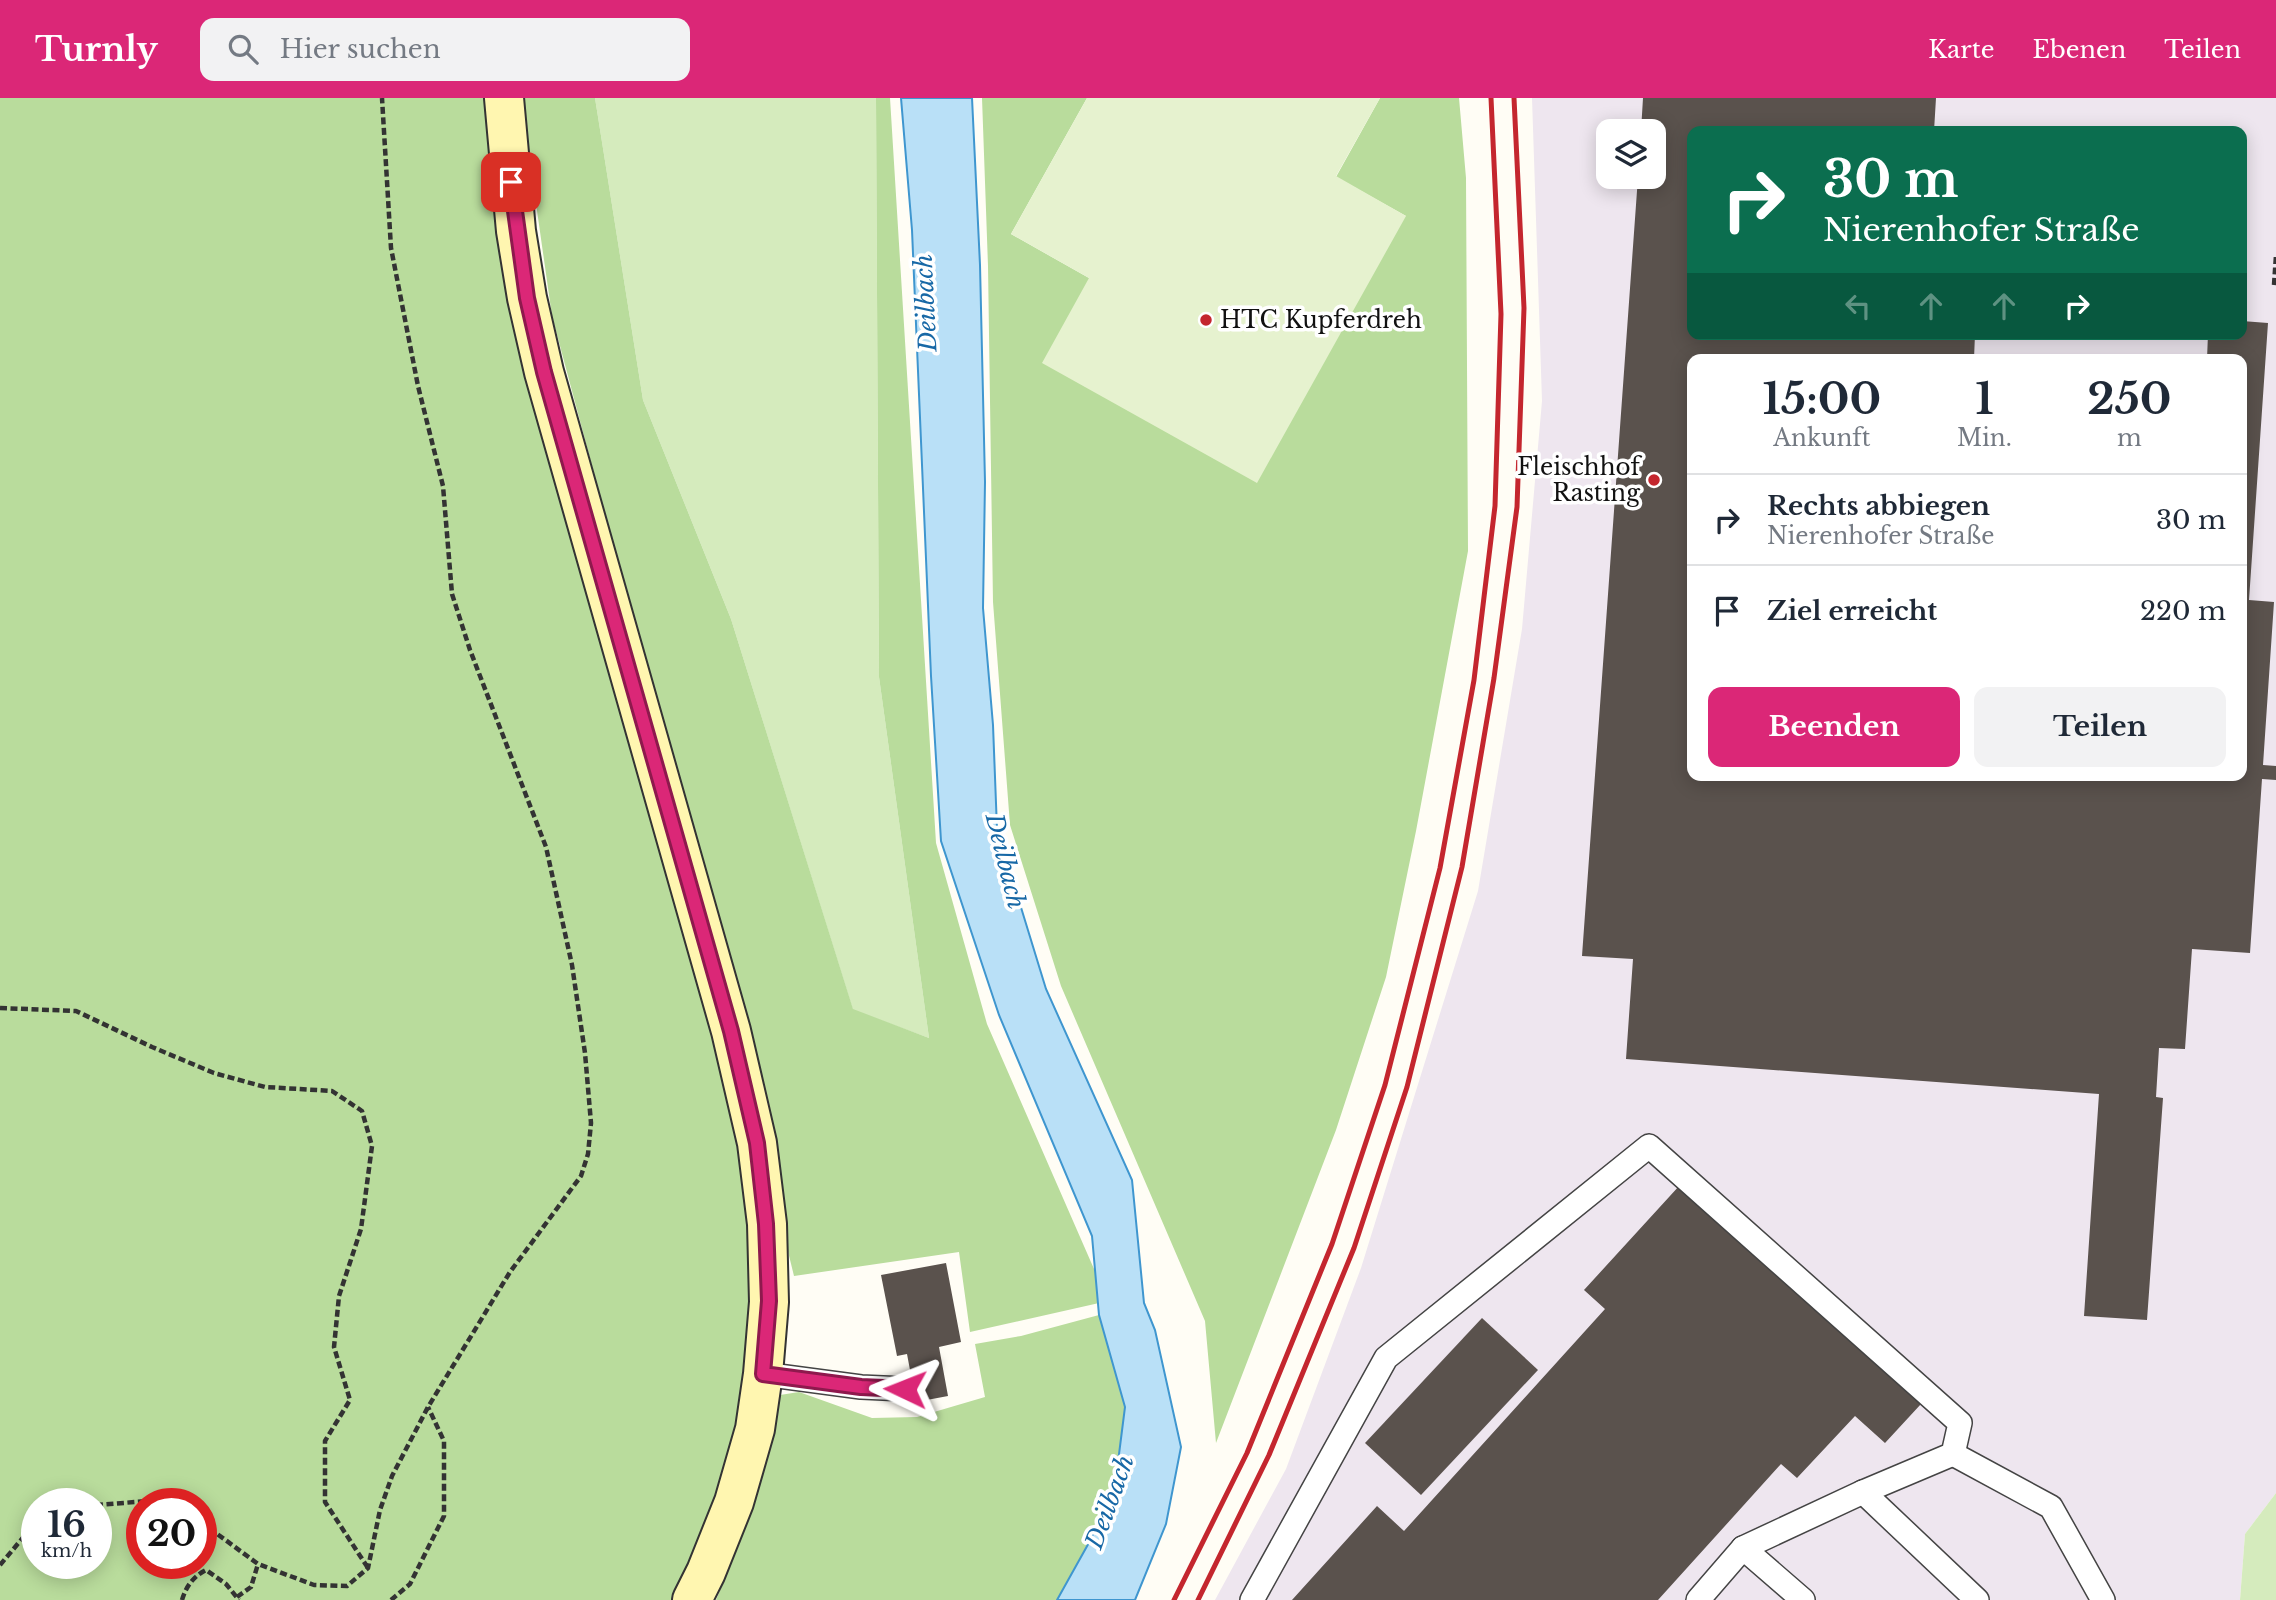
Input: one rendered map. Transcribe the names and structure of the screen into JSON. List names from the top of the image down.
{
  "water": ["Deilbach"],
  "places": ["HTC Kupferdreh", "Fleischhof Rasting"],
  "page": {
    "header": "Turnly",
    "search": "Hier suchen",
    "nav": ["Karte", "Ebenen", "Teilen"],
    "turn": ["30 m", "Nierenhofer Straße"],
    "eta": [
      "15:00",
      "Ankunft",
      "1",
      "Min.",
      "250",
      "m"
    ],
    "list": [
      {
        "name": "Rechts abbiegen",
        "note": "Nierenhofer Straße",
        "value": "30 m"
      },
      {
        "name": "Ziel erreicht",
        "value": "220 m"
      }
    ],
    "buttons": ["Beenden", "Teilen"],
    "speed": "16 km/h",
    "limit": "20"
  }
}
